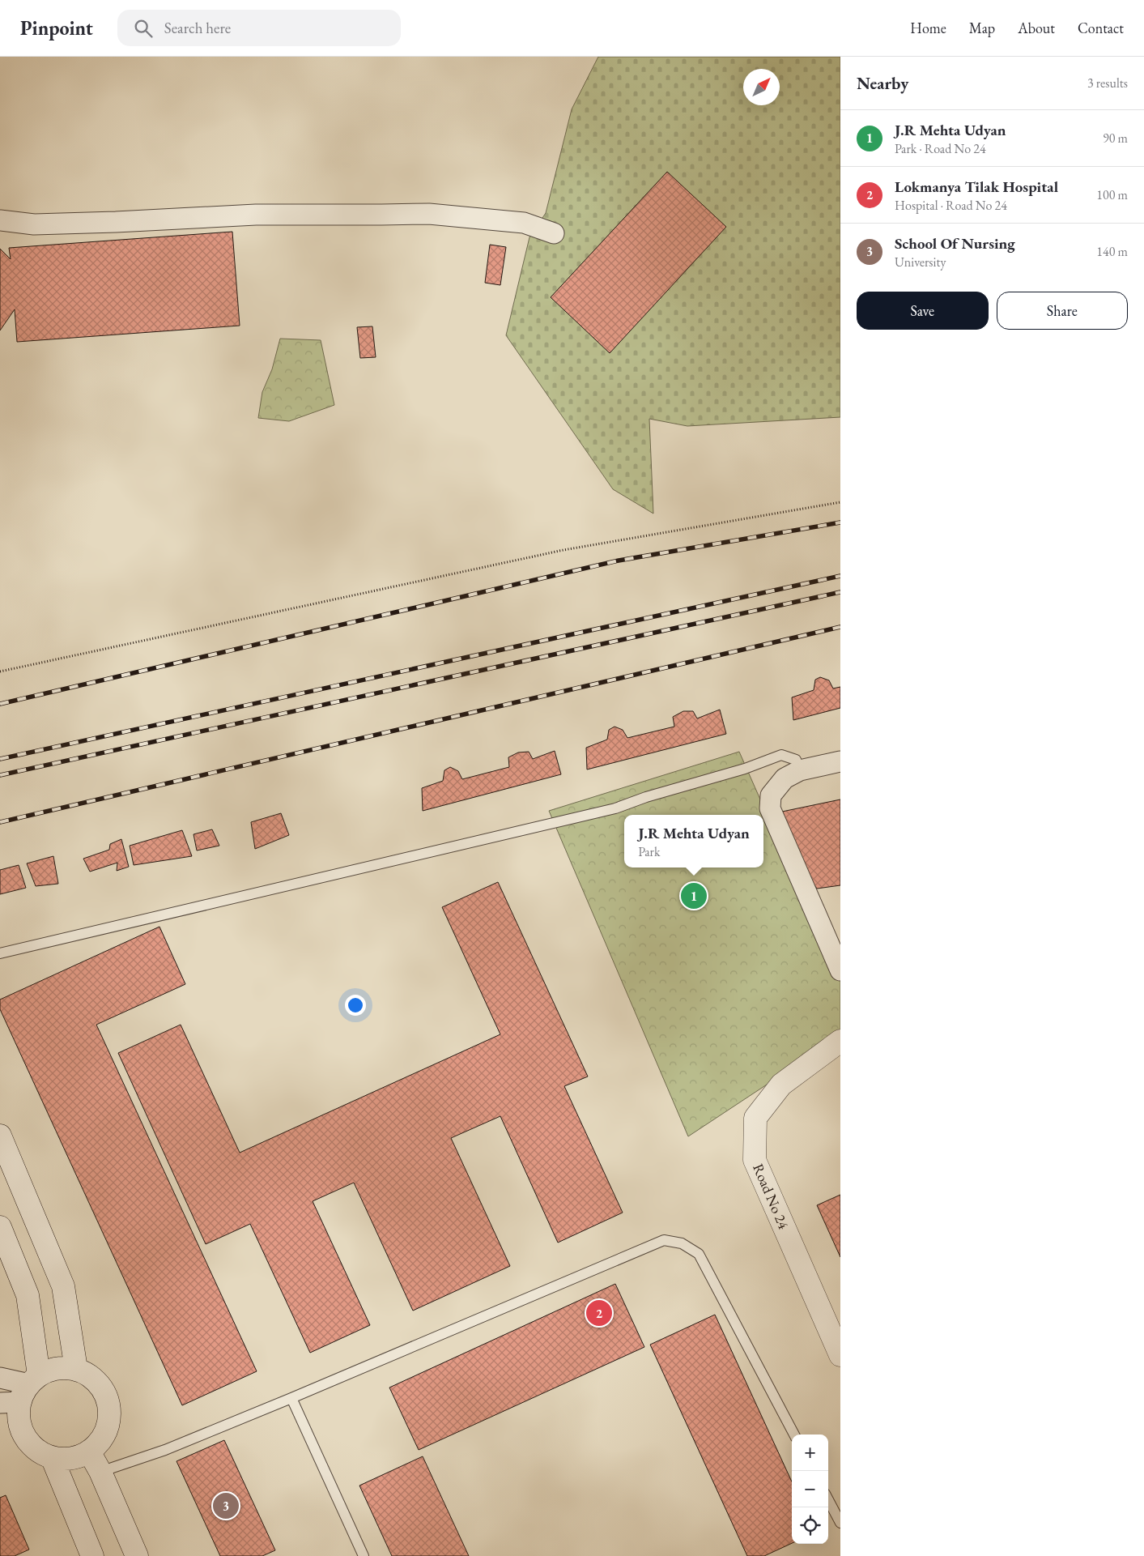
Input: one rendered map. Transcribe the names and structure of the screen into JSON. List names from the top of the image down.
{
  "streets": {
    "main road": ["Road No 24"]
  },
  "north": "top right",
  "page": {
    "header": "Pinpoint",
    "search": "Search here",
    "nav": [
      "Home",
      "Map",
      "About",
      "Contact"
    ],
    "heading": ["Nearby", "3 results"],
    "list": [
      {
        "mark": "1",
        "name": "J.R Mehta Udyan",
        "note": "Park · Road No 24",
        "value": "90 m"
      },
      {
        "mark": "2",
        "name": "Lokmanya Tilak Hospital",
        "note": "Hospital · Road No 24",
        "value": "100 m"
      },
      {
        "mark": "3",
        "name": "School Of Nursing",
        "note": "University",
        "value": "140 m"
      }
    ],
    "buttons": ["Save", "Share"],
    "popup": ["J.R Mehta Udyan", "Park"],
    "pins": ["1", "2", "3"],
    "map_buttons": ["+", "−"]
  }
}
